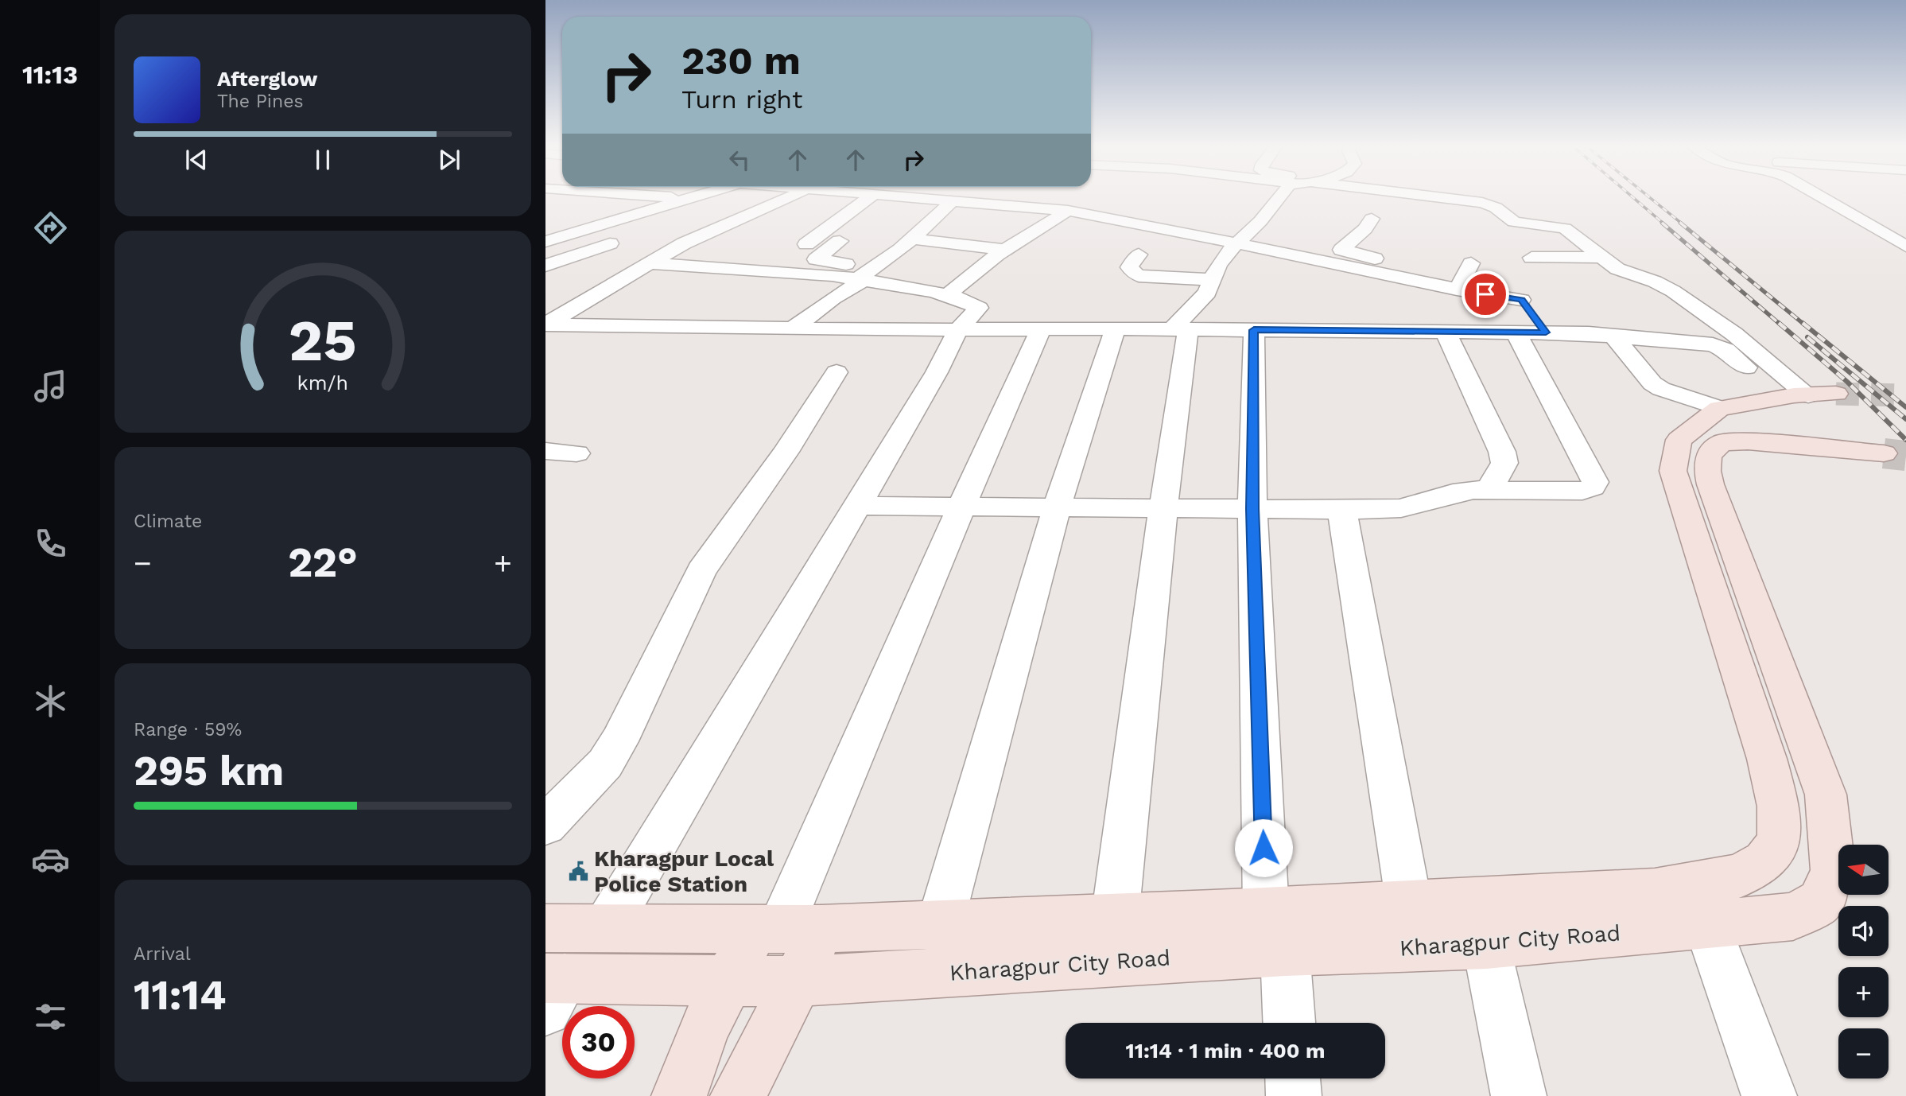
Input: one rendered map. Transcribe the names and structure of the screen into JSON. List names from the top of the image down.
{
  "streets": {
    "main road": ["Kharagpur City Road"]
  },
  "places": {
    "public building": ["Kharagpur Local Police Station"]
  },
  "north": "left",
  "page": {
    "tabs": "11:13",
    "turn": ["230 m", "Turn right"],
    "song": ["Afterglow", "The Pines"],
    "tile": [
      "Climate",
      ["Range · 59%", "295 km"],
      ["Arrival", "11:14"]
    ],
    "heat": ["−", "22°", "+"],
    "map_buttons": ["+", "−"],
    "limit": "30",
    "trip": "11:14 · 1 min · 400 m",
    "gauge": ["25", "km/h"]
  }
}
